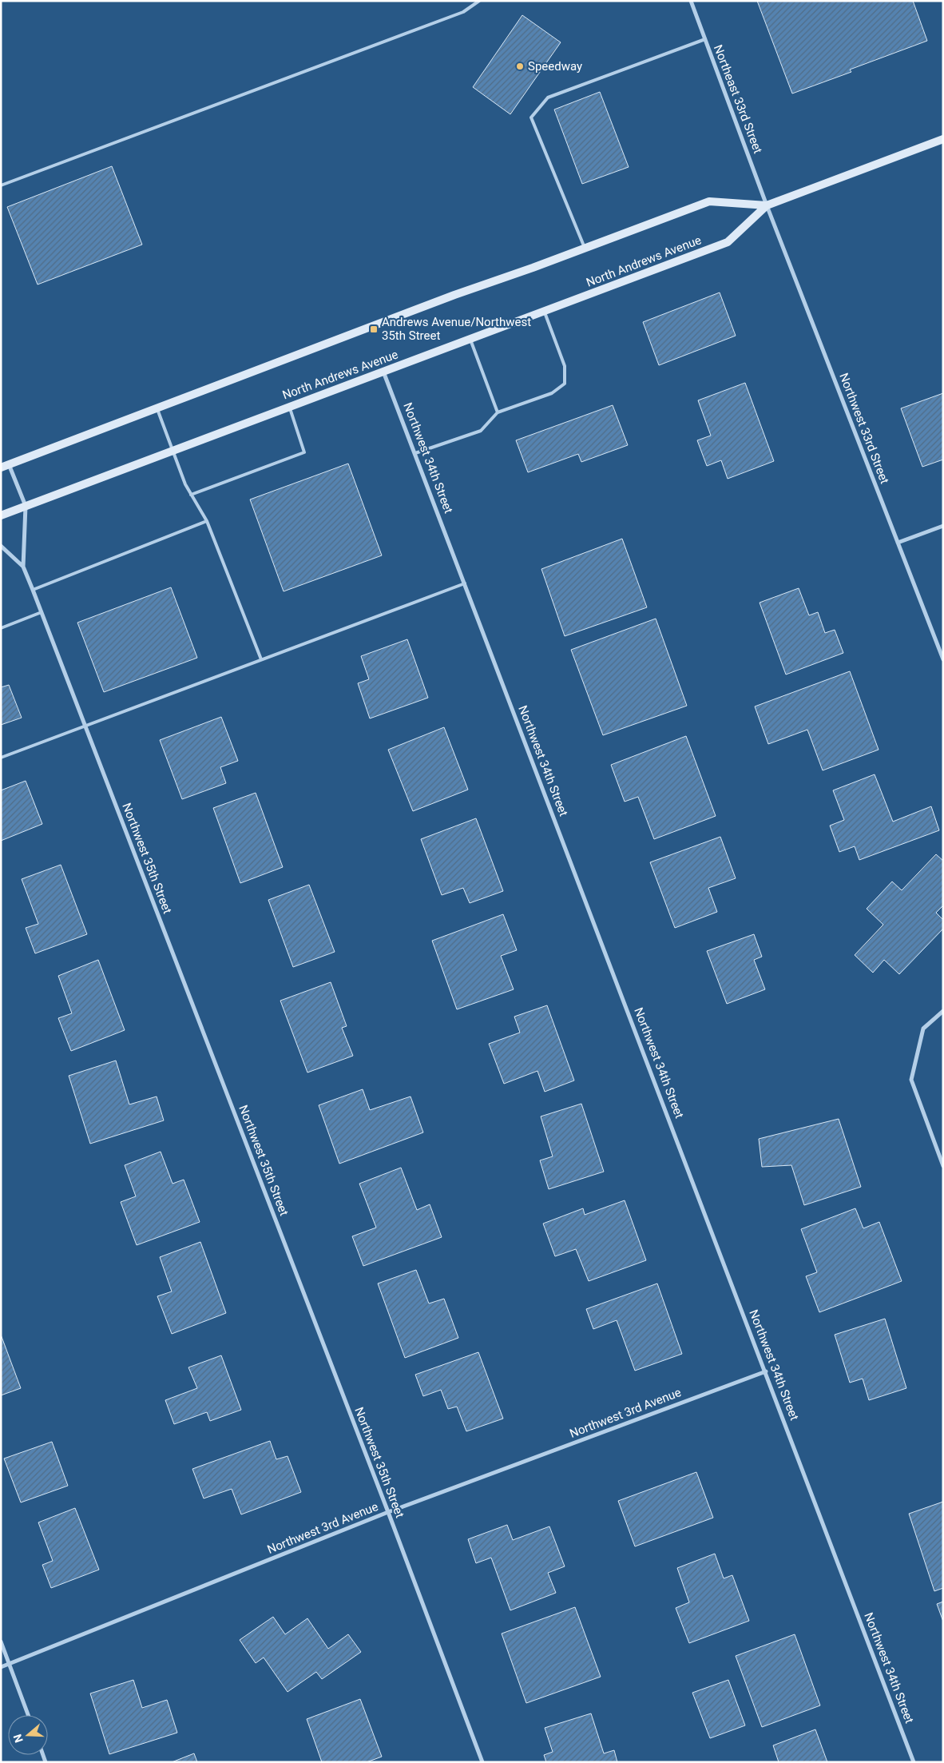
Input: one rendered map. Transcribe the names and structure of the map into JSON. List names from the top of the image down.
{
  "streets": {
    "main road": ["North Andrews Avenue"],
    "street": [
      "Northeast 33rd Street",
      "Northwest 33rd Street",
      "Northwest 34th Street",
      "Northwest 35th Street",
      "Northwest 3rd Avenue"
    ]
  },
  "crossings": [
    ["Northeast 33rd Street", "North Andrews Avenue"],
    ["Northeast 33rd Street", "Northwest 33rd Street"],
    ["North Andrews Avenue", "Northwest 33rd Street"],
    ["North Andrews Avenue", "Northwest 34th Street"],
    ["North Andrews Avenue", "Northwest 35th Street"],
    ["Northwest 34th Street", "Northwest 3rd Avenue"],
    ["Northwest 35th Street", "Northwest 3rd Avenue"]
  ],
  "places": {
    "other": ["Speedway"],
    "transit": ["Andrews Avenue/Northwest 35th Street"]
  },
  "north": "left"
}
